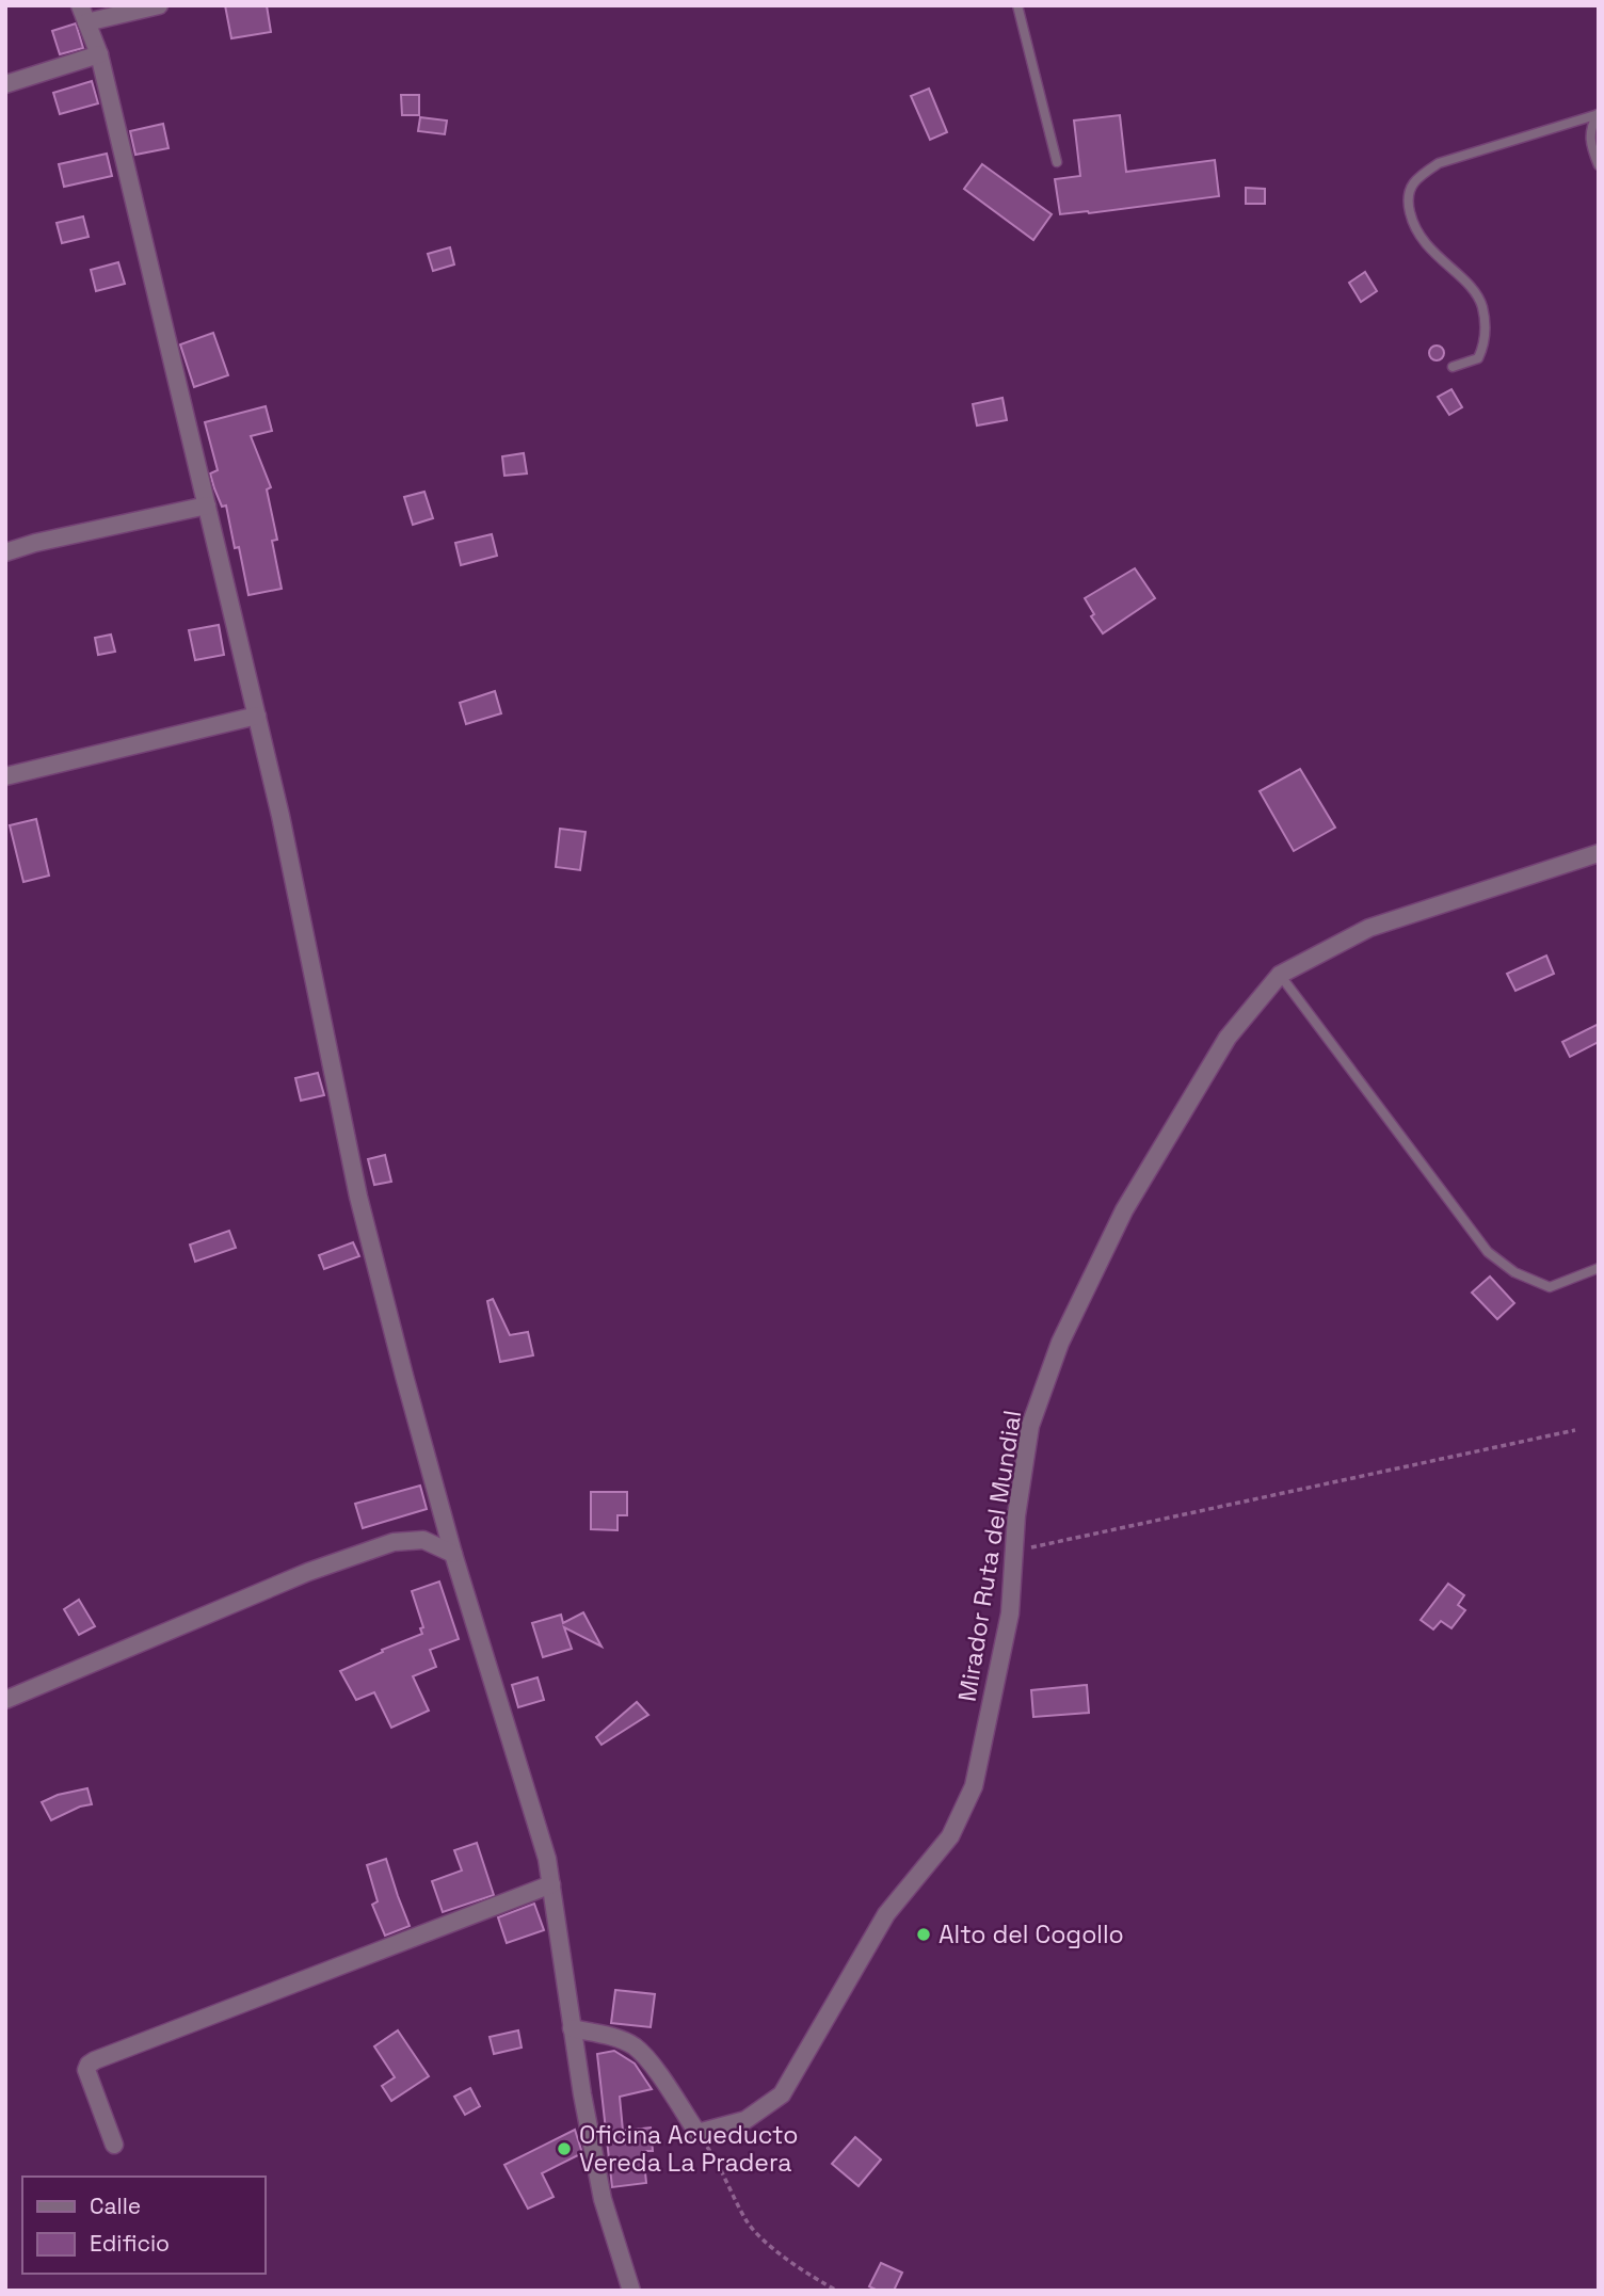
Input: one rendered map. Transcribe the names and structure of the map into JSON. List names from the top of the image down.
{
  "streets": {
    "street": ["Mirador Ruta del Mundial"]
  },
  "places": ["Alto del Cogollo", "Oficina Acueducto Vereda La Pradera"],
  "legend": ["Calle", "Edificio"]
}
